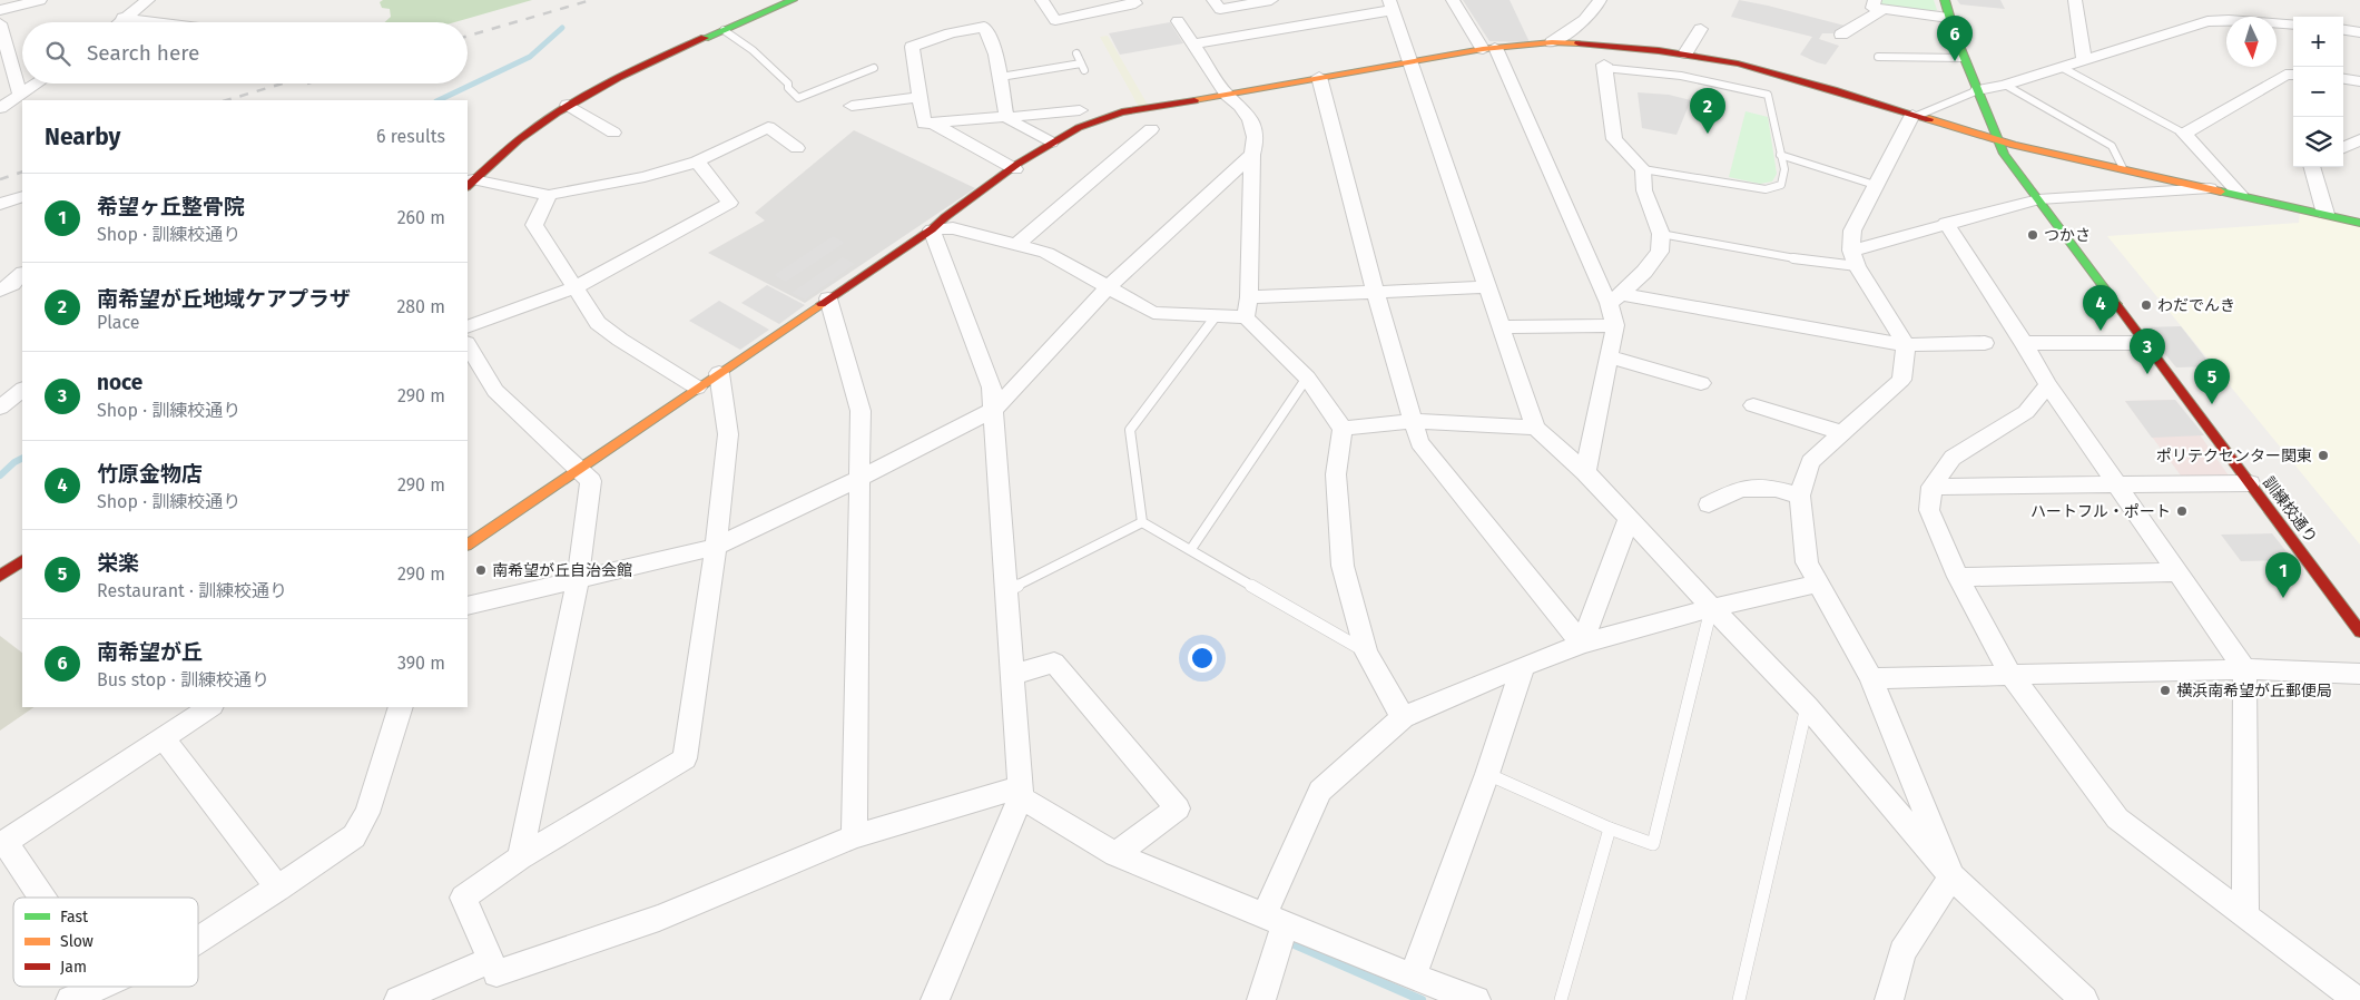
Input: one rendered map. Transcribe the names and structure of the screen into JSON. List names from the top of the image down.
{
  "streets": {
    "street": ["訓練校通り"]
  },
  "places": [
    "つかさ",
    "わだでんき",
    "ポリテクセンター関東",
    "ハートフル・ポート",
    "南希望が丘自治会館",
    "横浜南希望が丘郵便局"
  ],
  "legend": ["Fast", "Slow", "Jam"],
  "north": "bottom",
  "page": {
    "pins": [
      "6",
      "2",
      "4",
      "3",
      "5",
      "1"
    ],
    "map_buttons": ["+", "−"],
    "search": "Search here",
    "heading": ["Nearby", "6 results"],
    "list": [
      {
        "mark": "1",
        "name": "希望ヶ丘整骨院",
        "note": "Shop · 訓練校通り",
        "value": "260 m"
      },
      {
        "mark": "2",
        "name": "南希望が丘地域ケアプラザ",
        "note": "Place",
        "value": "280 m"
      },
      {
        "mark": "3",
        "name": "noce",
        "note": "Shop · 訓練校通り",
        "value": "290 m"
      },
      {
        "mark": "4",
        "name": "竹原金物店",
        "note": "Shop · 訓練校通り",
        "value": "290 m"
      },
      {
        "mark": "5",
        "name": "栄楽",
        "note": "Restaurant · 訓練校通り",
        "value": "290 m"
      },
      {
        "mark": "6",
        "name": "南希望が丘",
        "note": "Bus stop · 訓練校通り",
        "value": "390 m"
      }
    ]
  }
}
